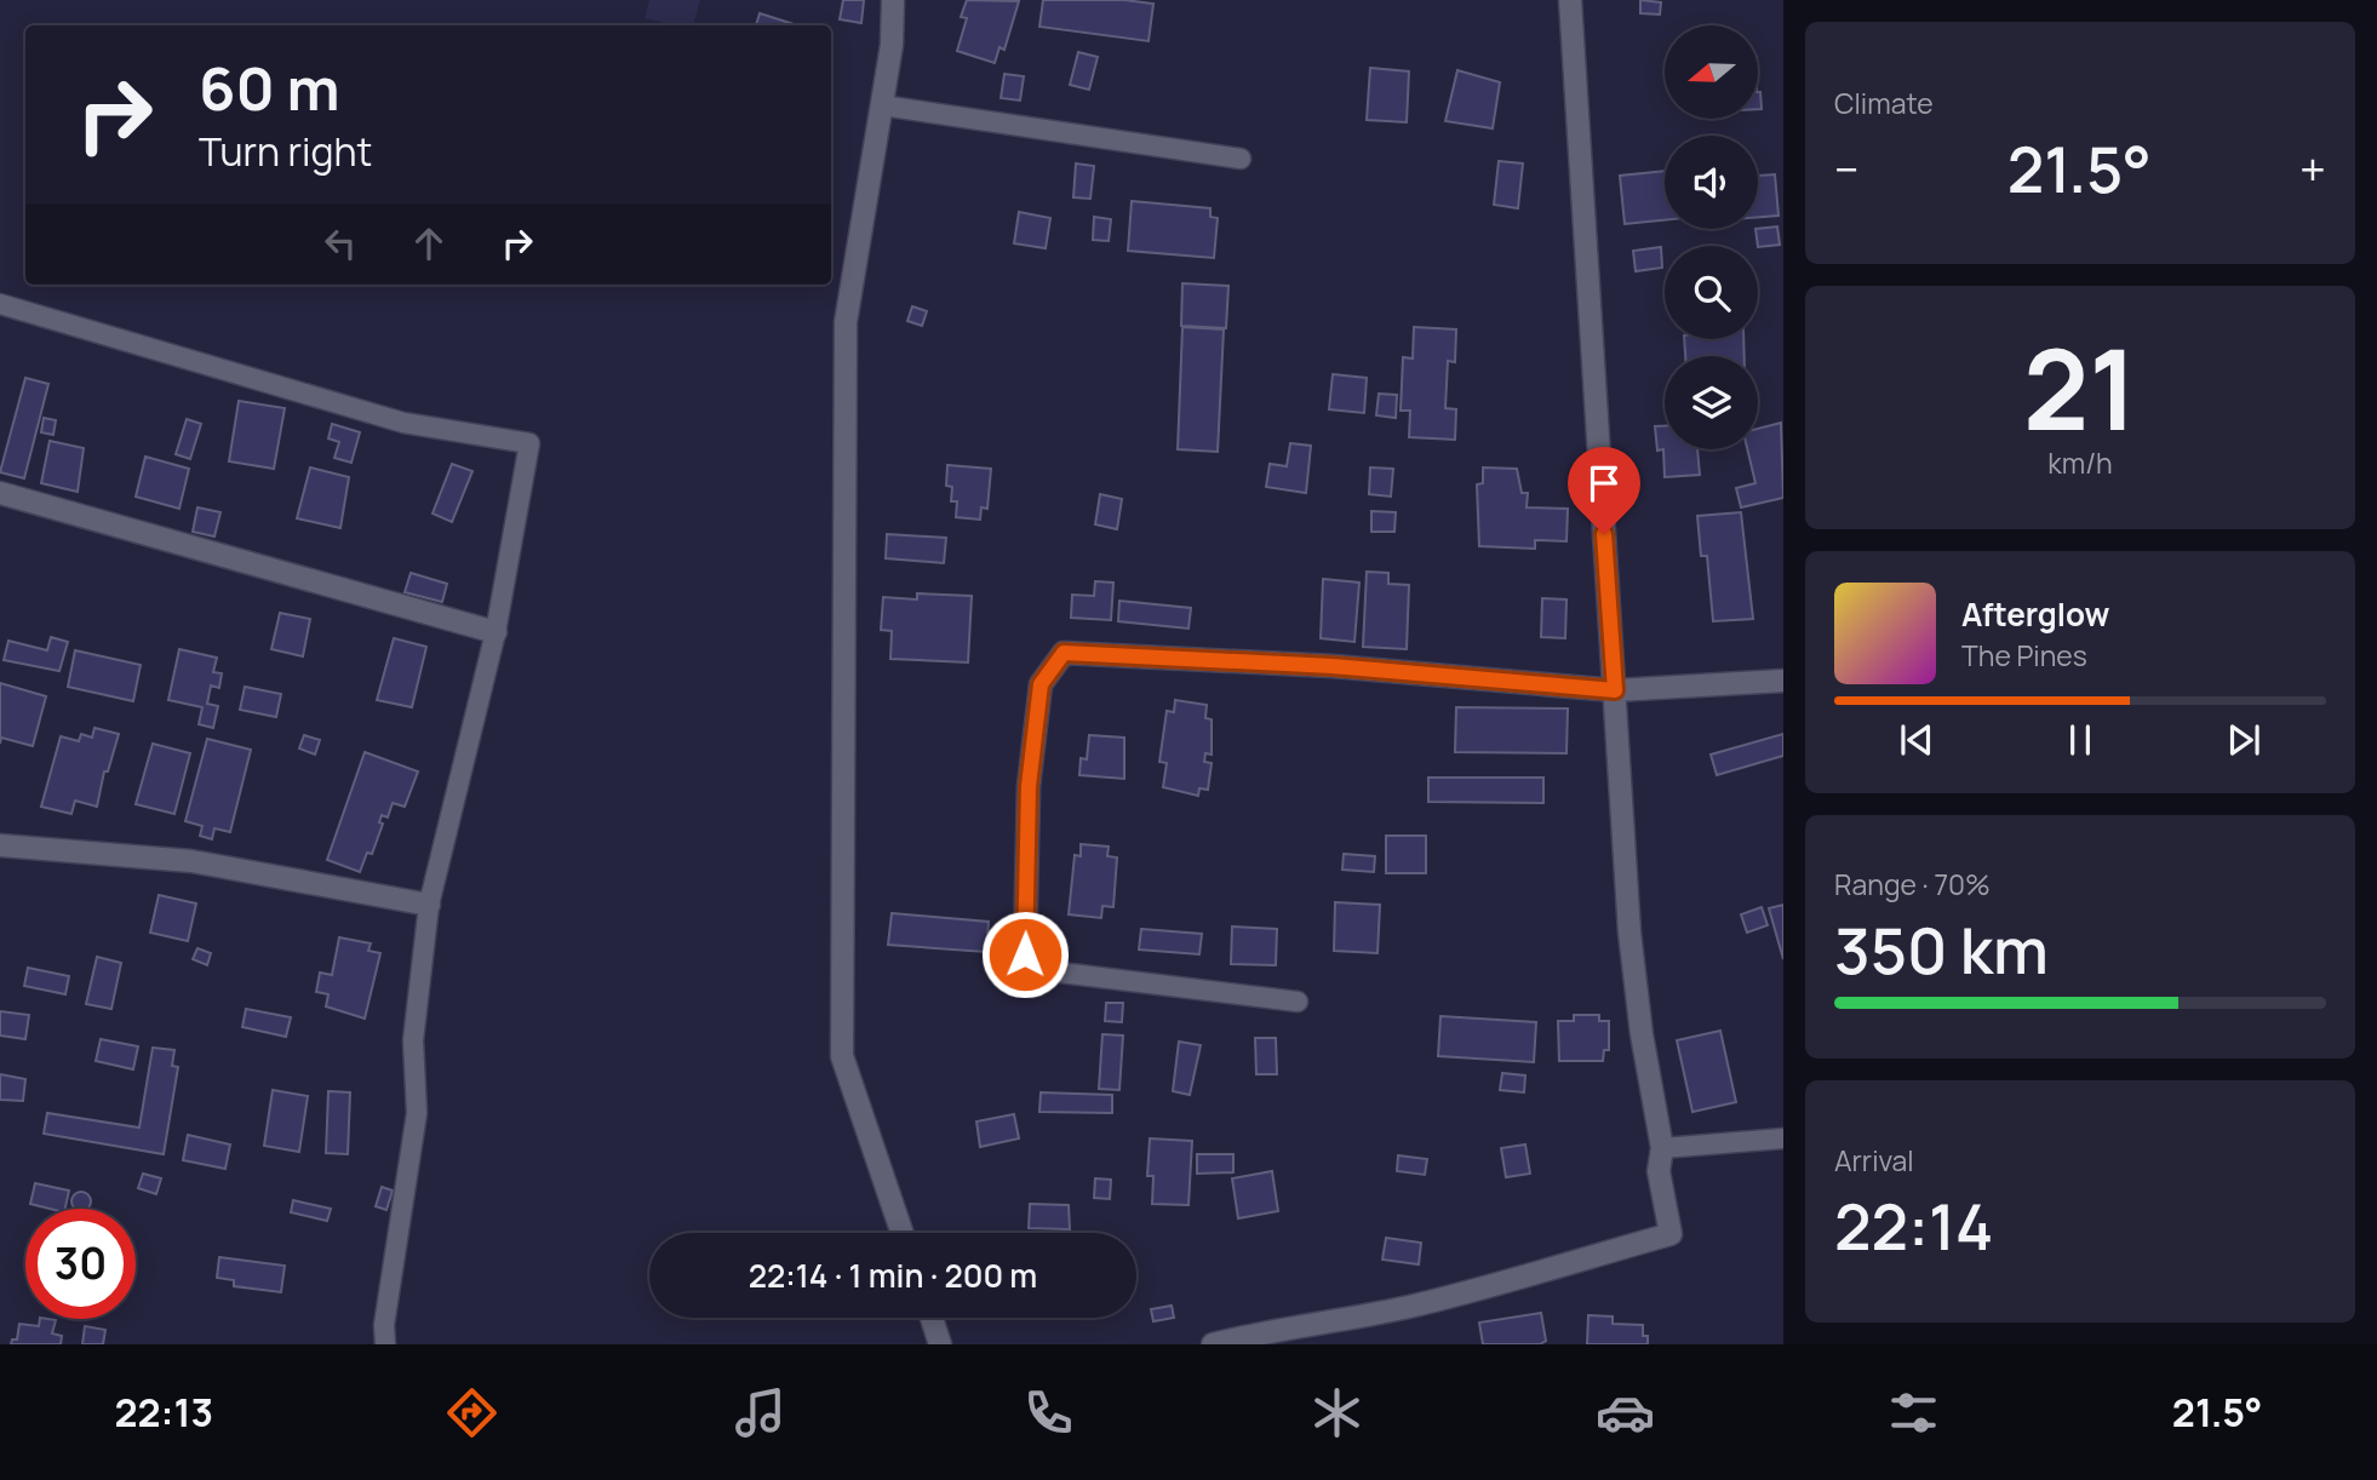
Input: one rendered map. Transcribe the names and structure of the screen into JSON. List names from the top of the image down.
{
  "north": "left",
  "page": {
    "tile": [
      "Climate",
      ["21", "km/h"],
      ["Range · 70%", "350 km"],
      ["Arrival", "22:14"]
    ],
    "turn": ["60 m", "Turn right"],
    "heat": ["−", "21.5°", "+"],
    "song": ["Afterglow", "The Pines"],
    "limit": "30",
    "trip": "22:14 · 1 min · 200 m",
    "tabs": ["22:13", "21.5°"]
  }
}
